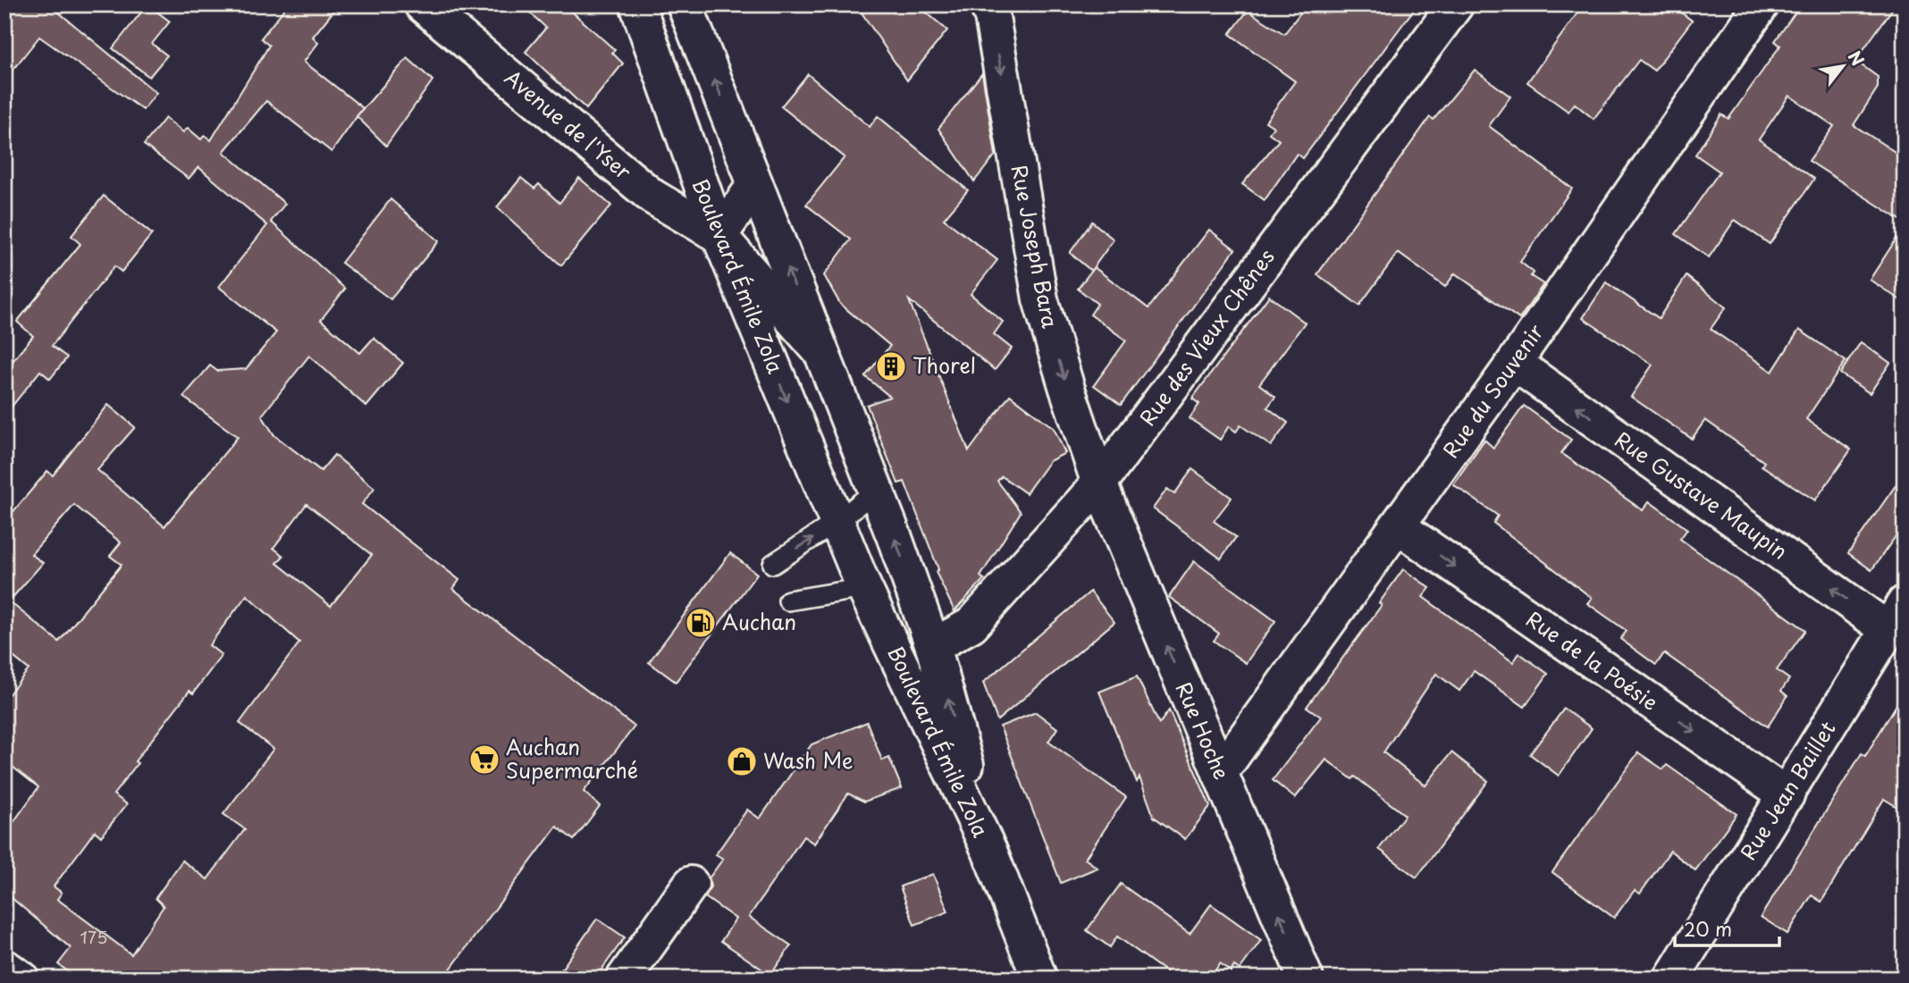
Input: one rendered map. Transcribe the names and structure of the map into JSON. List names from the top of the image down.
{
  "streets": {
    "street": [
      "Avenue de l'Yser",
      "Rue Joseph Bara",
      "Boulevard Émile Zola",
      "Rue des Vieux Chênes",
      "Rue du Souvenir",
      "Rue Gustave Maupin",
      "Rue de la Poésie",
      "Rue Hoche",
      "Rue Jean Baillet"
    ]
  },
  "crossings": [
    ["Avenue de l'Yser", "Boulevard Émile Zola"],
    ["Rue Joseph Bara", "Rue des Vieux Chênes"],
    ["Rue Joseph Bara", "Rue Hoche"],
    ["Boulevard Émile Zola", "Rue des Vieux Chênes"],
    ["Rue des Vieux Chênes", "Rue Hoche"],
    ["Rue du Souvenir", "Rue Gustave Maupin"],
    ["Rue du Souvenir", "Rue de la Poésie"],
    ["Rue du Souvenir", "Rue Hoche"],
    ["Rue Gustave Maupin", "Rue Jean Baillet"],
    ["Rue de la Poésie", "Rue Jean Baillet"]
  ],
  "one_way": [
    "Rue Joseph Bara",
    "Rue Gustave Maupin",
    "Rue de la Poésie",
    "Rue Hoche"
  ],
  "places": {
    "building": ["Thorel"],
    "fuel station": ["Auchan"],
    "supermarket": ["Auchan Supermarché"],
    "shop": ["Wash Me"]
  },
  "house_numbers": ["175"],
  "scale_bar": "20 m",
  "north": "top right"
}
